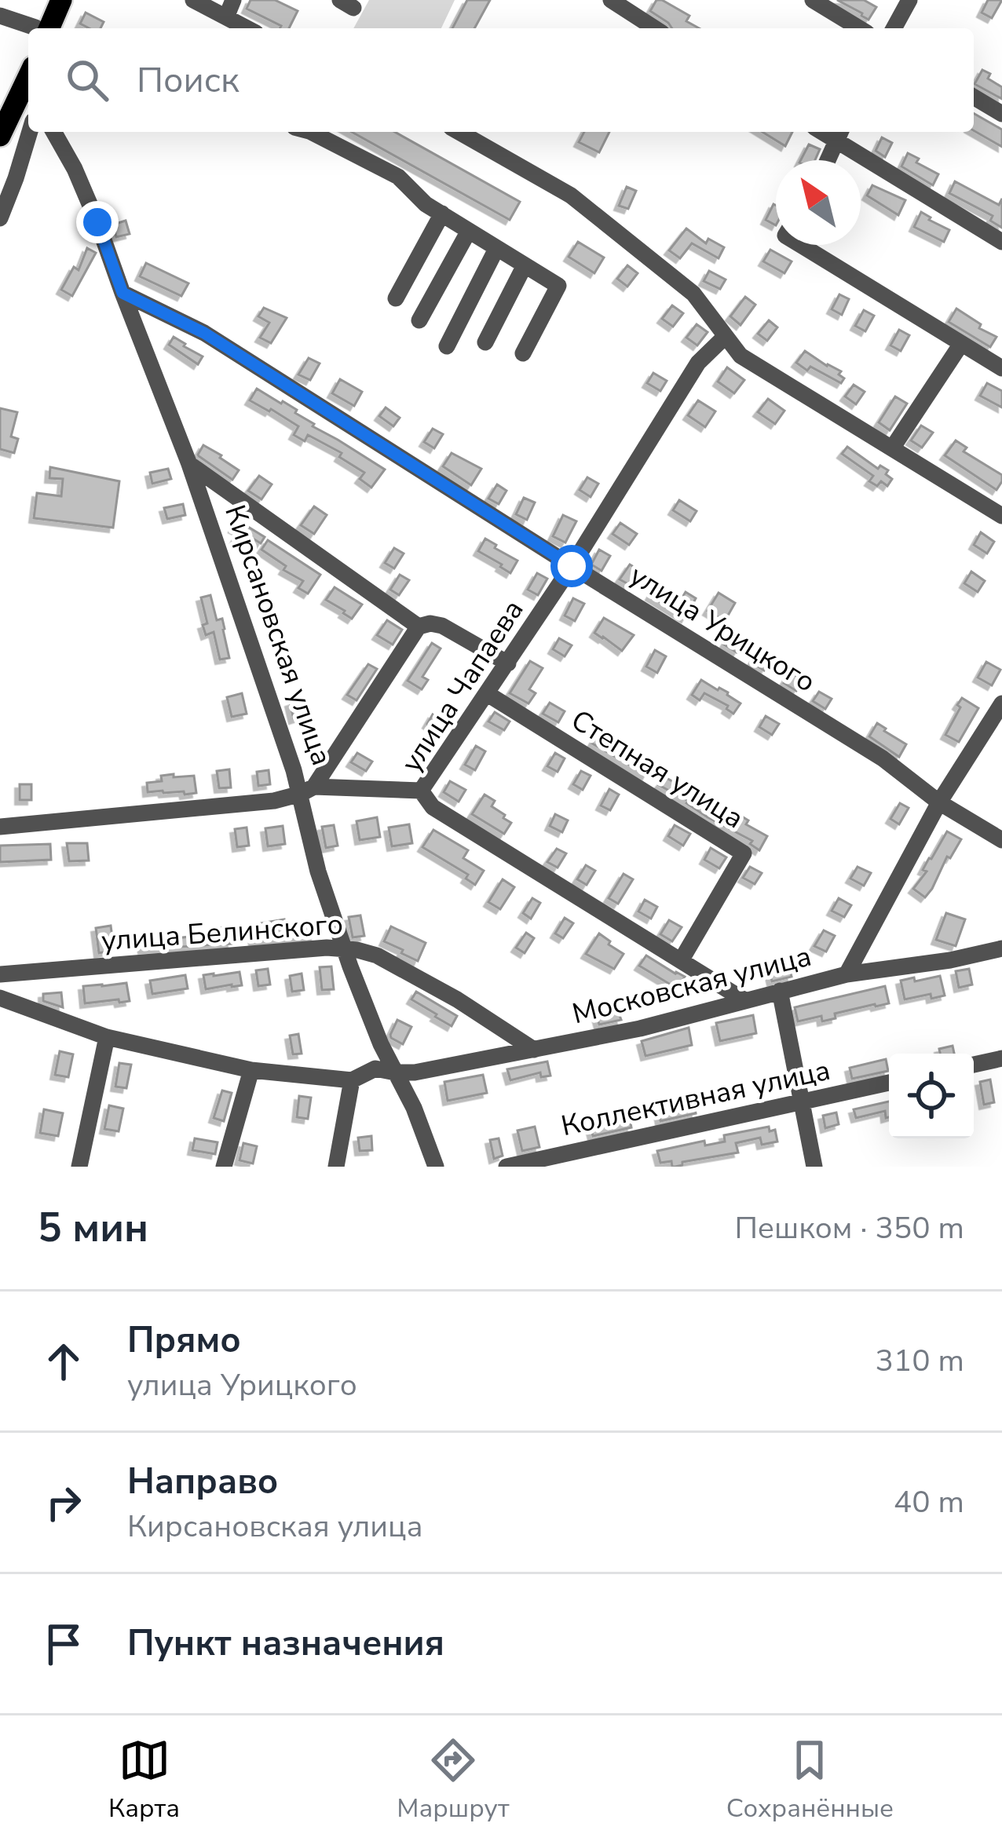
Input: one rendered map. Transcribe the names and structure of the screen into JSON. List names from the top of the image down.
{
  "streets": {
    "street": [
      "улица Урицкого",
      "Кирсановская улица",
      "улица Чапаева",
      "Степная улица",
      "улица Белинского",
      "Московская улица",
      "Коллективная улица"
    ]
  },
  "crossings": [
    ["улица Урицкого", "Кирсановская улица"],
    ["улица Урицкого", "улица Чапаева"],
    ["Кирсановская улица", "улица Белинского"],
    ["Кирсановская улица", "Московская улица"],
    ["улица Чапаева", "Степная улица"],
    ["улица Чапаева", "Московская улица"],
    ["улица Белинского", "Московская улица"]
  ],
  "north": "top left",
  "page": {
    "search": "Поиск",
    "heading": ["5 мин", "Пешком · 350 m"],
    "list": [
      ["Прямо", "улица Урицкого", "310 m"],
      ["Направо", "Кирсановская улица", "40 m"],
      "Пункт назначения"
    ],
    "nav": ["Карта", "Маршрут", "Сохранённые"]
  }
}
